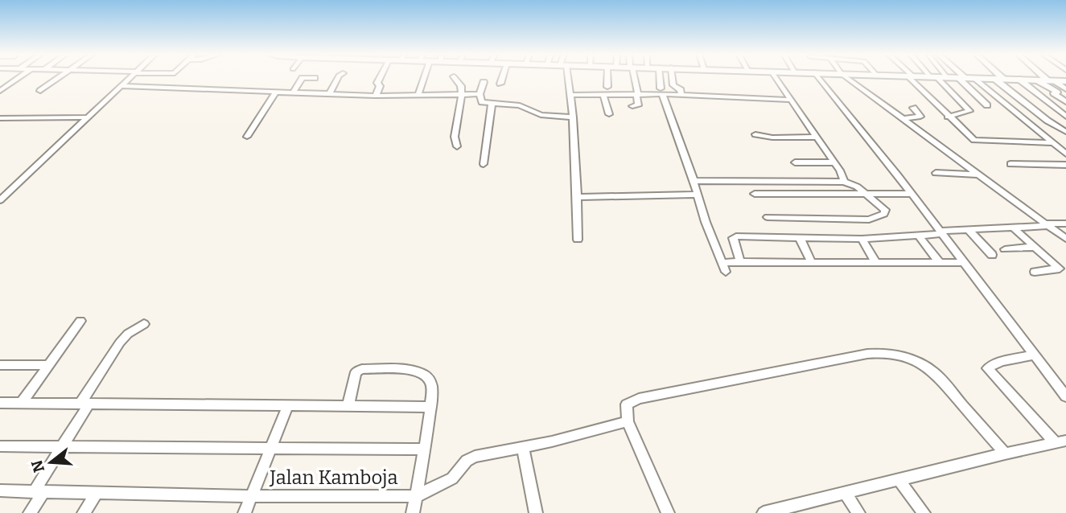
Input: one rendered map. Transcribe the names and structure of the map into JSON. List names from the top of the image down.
{
  "streets": {
    "street": ["Jalan Kamboja"]
  },
  "north": "left"
}
